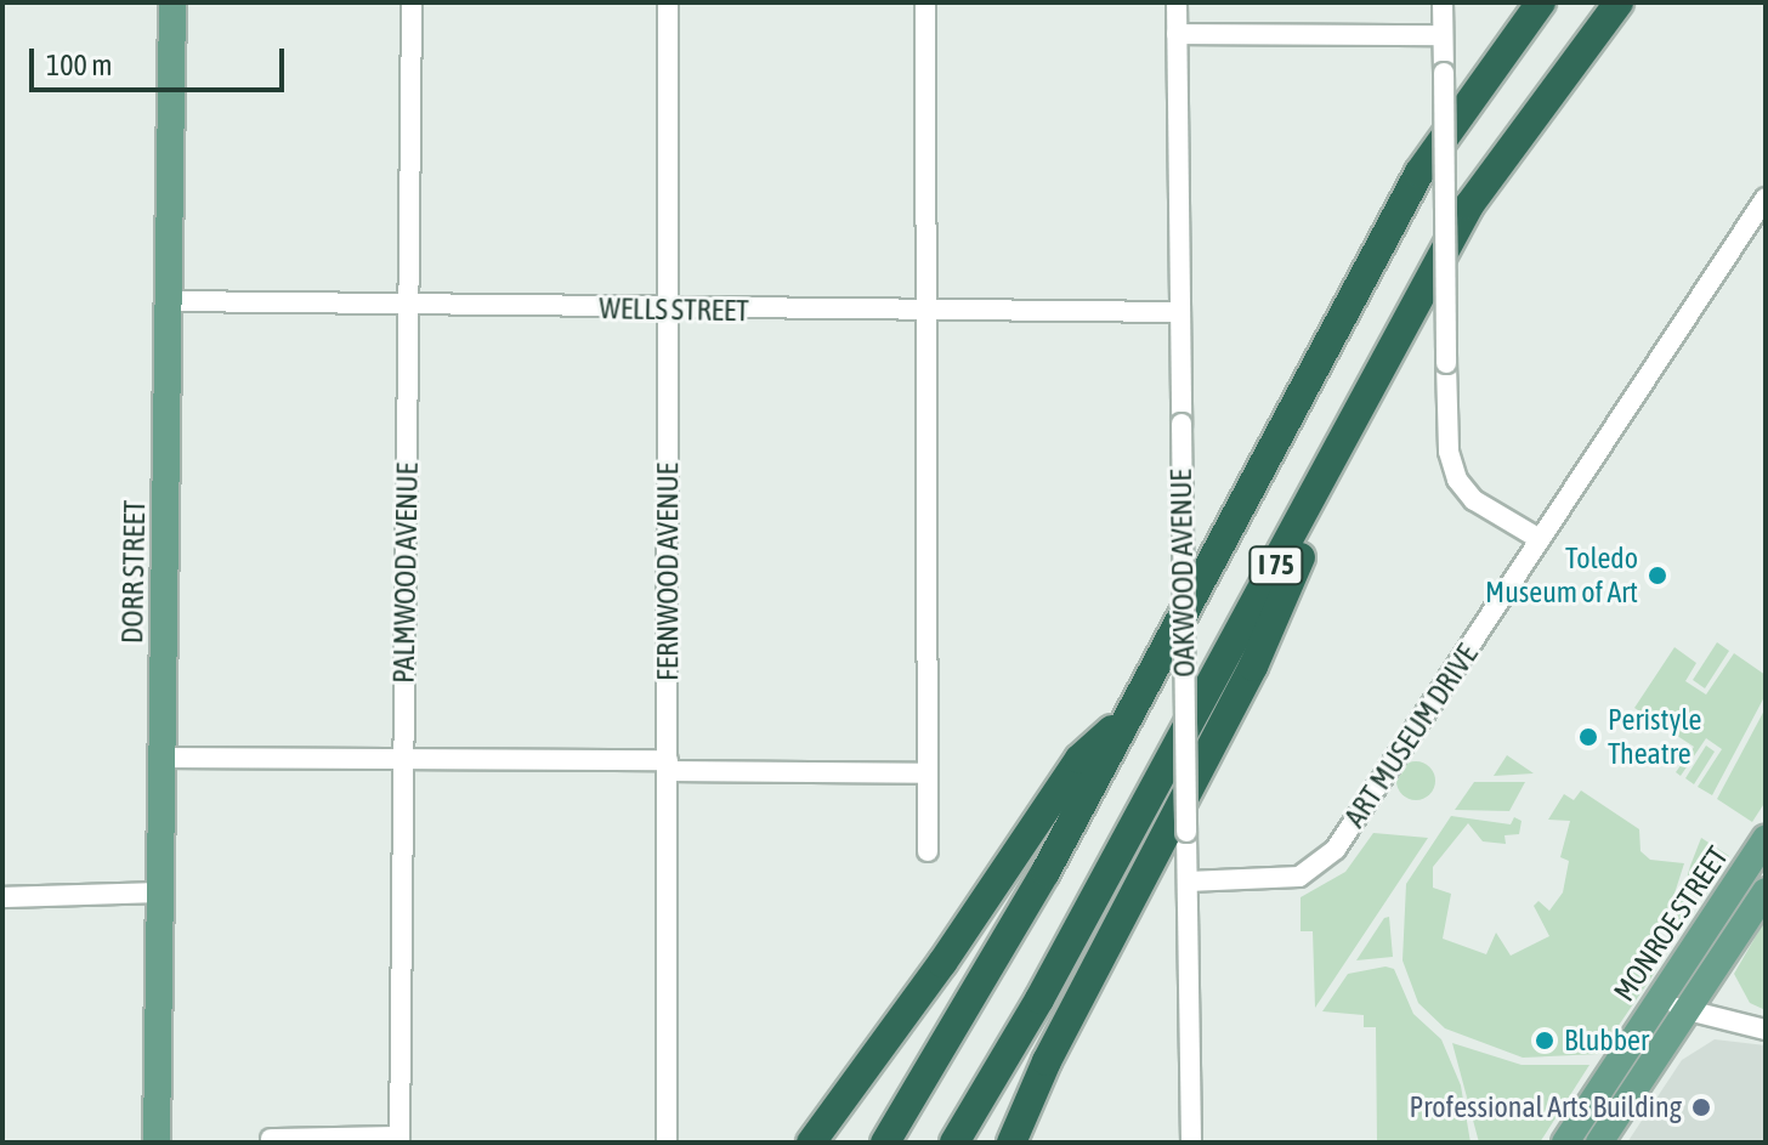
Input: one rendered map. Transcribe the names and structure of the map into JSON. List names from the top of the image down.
{
  "streets": {
    "highway": ["I 75"],
    "main road": ["DORR STREET", "MONROE STREET"],
    "street": [
      "WELLS STREET",
      "FERNWOOD AVENUE",
      "PALMWOOD AVENUE",
      "OAKWOOD AVENUE",
      "ART MUSEUM DRIVE"
    ]
  },
  "crossings": [
    ["WELLS STREET", "DORR STREET"],
    ["WELLS STREET", "FERNWOOD AVENUE"],
    ["WELLS STREET", "PALMWOOD AVENUE"],
    ["WELLS STREET", "OAKWOOD AVENUE"],
    ["OAKWOOD AVENUE", "ART MUSEUM DRIVE"]
  ],
  "places": [
    "Toledo Museum of Art",
    "Peristyle Theatre",
    "Blubber",
    "Professional Arts Building"
  ],
  "scale_bar": "100 m"
}
